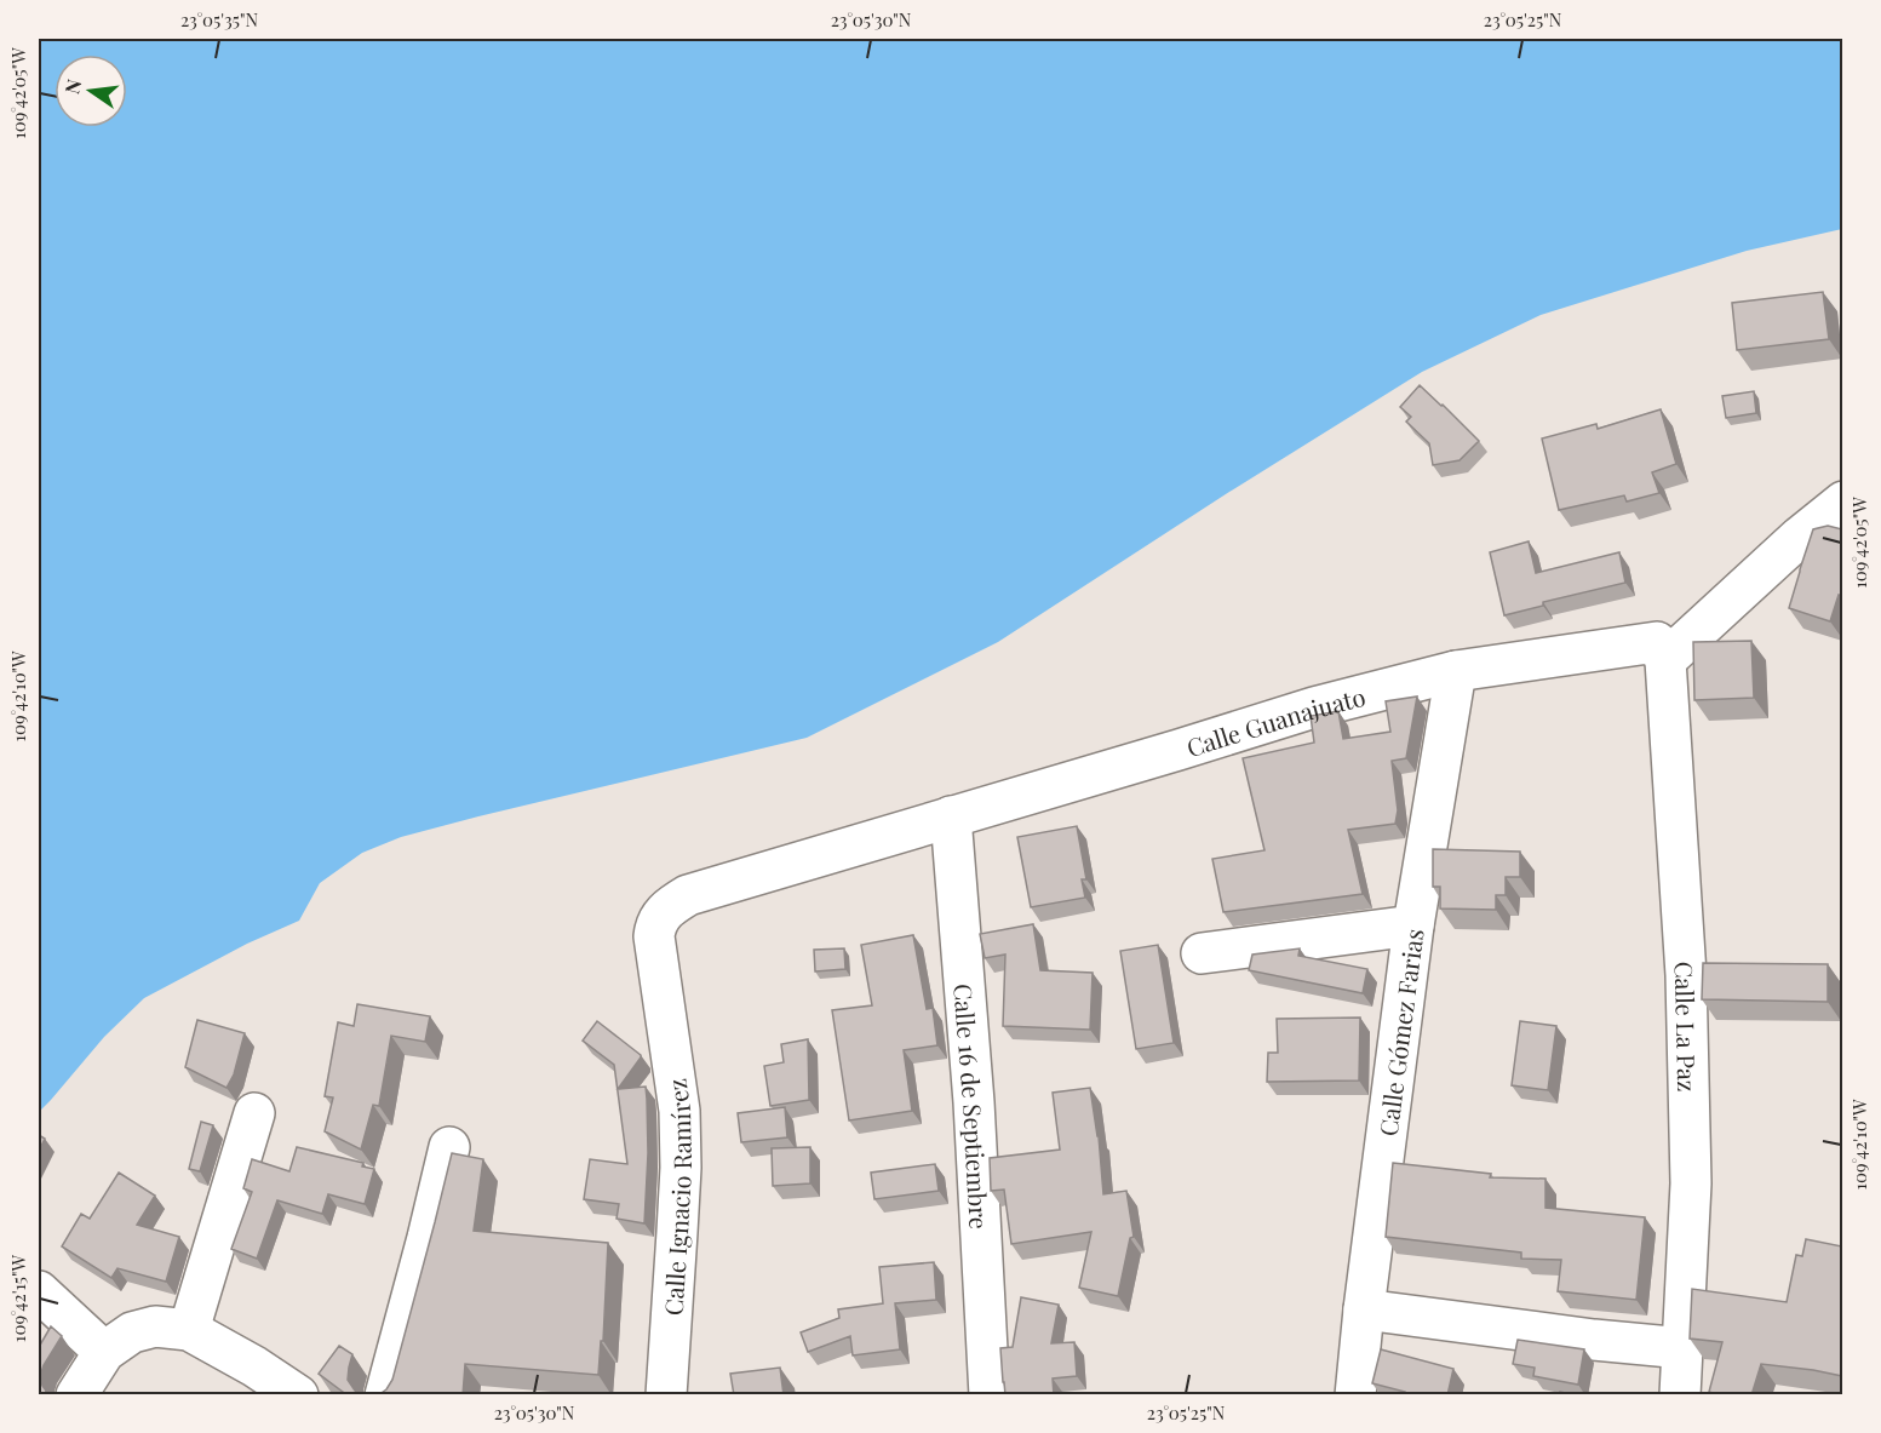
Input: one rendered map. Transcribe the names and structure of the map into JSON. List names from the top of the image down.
{
  "streets": {
    "street": [
      "Calle Guanajuato",
      "Calle La Paz",
      "Calle Gómez Farias",
      "Calle 16 de Septiembre",
      "Calle Ignacio Ramírez"
    ]
  },
  "crossings": [
    ["Calle Guanajuato", "Calle La Paz"],
    ["Calle Guanajuato", "Calle Gómez Farias"],
    ["Calle Guanajuato", "Calle 16 de Septiembre"],
    ["Calle Guanajuato", "Calle Ignacio Ramírez"]
  ],
  "north": "left",
  "coordinates": [
    "23°05'35\"N",
    "23°05'30\"N",
    "23°05'25\"N",
    "109°42'05\"W",
    "109°42'10\"W",
    "109°42'15\"W"
  ]
}
